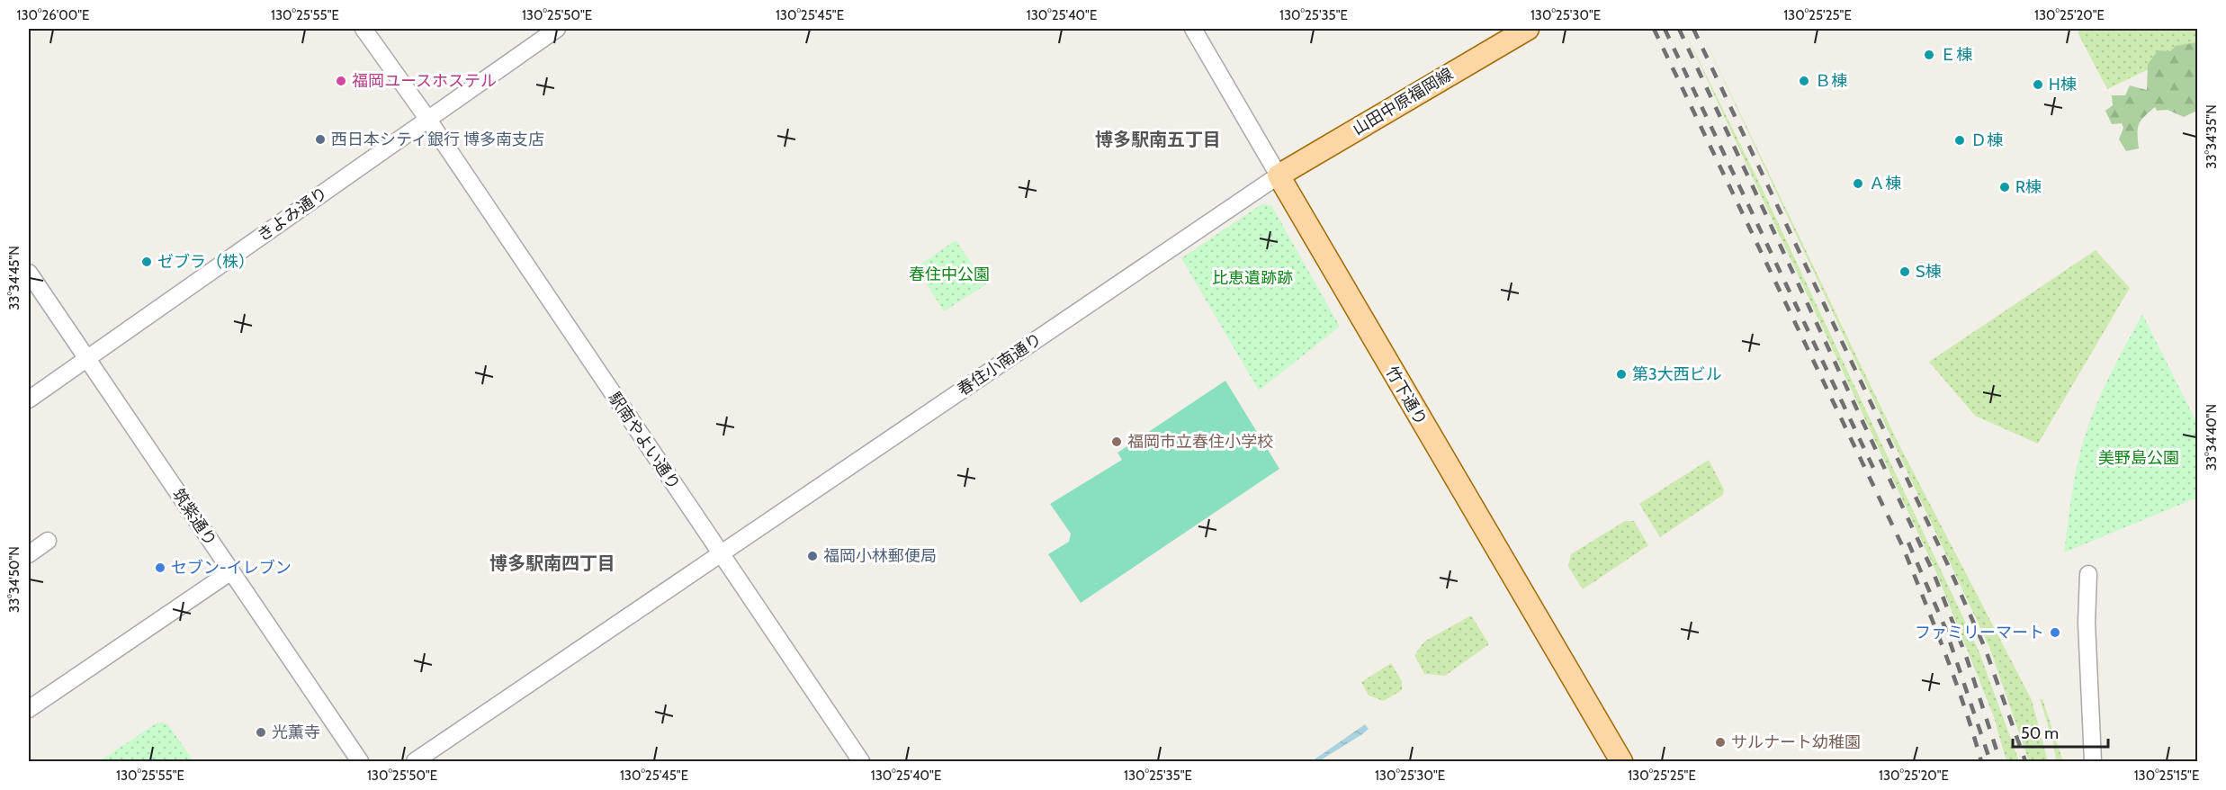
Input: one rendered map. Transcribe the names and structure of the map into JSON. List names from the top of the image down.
{
  "streets": {
    "main road": ["山田中原福岡線", "竹下通り"],
    "street": [
      "きよみ通り",
      "春住小南通り",
      "駅南やよい通り",
      "筑紫通り"
    ]
  },
  "crossings": [
    ["山田中原福岡線", "春住小南通り"],
    ["山田中原福岡線", "竹下通り"],
    ["きよみ通り", "駅南やよい通り"],
    ["きよみ通り", "筑紫通り"],
    ["春住小南通り", "竹下通り"],
    ["春住小南通り", "駅南やよい通り"]
  ],
  "districts": ["博多駅南五丁目", "博多駅南四丁目"],
  "parks": ["春住中公園", "比恵遺跡跡", "美野島公園"],
  "places": [
    "Ｅ棟",
    "福岡ユースホステル",
    "Ｂ棟",
    "H棟",
    "西日本シティ銀行 博多南支店",
    "Ｄ棟",
    "Ａ棟",
    "R棟",
    "ゼブラ（株）",
    "S棟",
    "第3大西ビル",
    "福岡市立春住小学校",
    "福岡小林郵便局",
    "セブン-イレブン",
    "ファミリーマート",
    "光薫寺",
    "サルナート幼稚園"
  ],
  "scale_bar": "50 m",
  "coordinates": [
    "130°26'00\"E",
    "130°25'55\"E",
    "130°25'50\"E",
    "130°25'45\"E",
    "130°25'40\"E",
    "130°25'35\"E",
    "130°25'30\"E",
    "130°25'25\"E",
    "130°25'20\"E",
    "33°34'35\"N",
    "33°34'45\"N",
    "33°34'40\"N",
    "33°34'50\"N",
    "130°25'15\"E"
  ]
}
